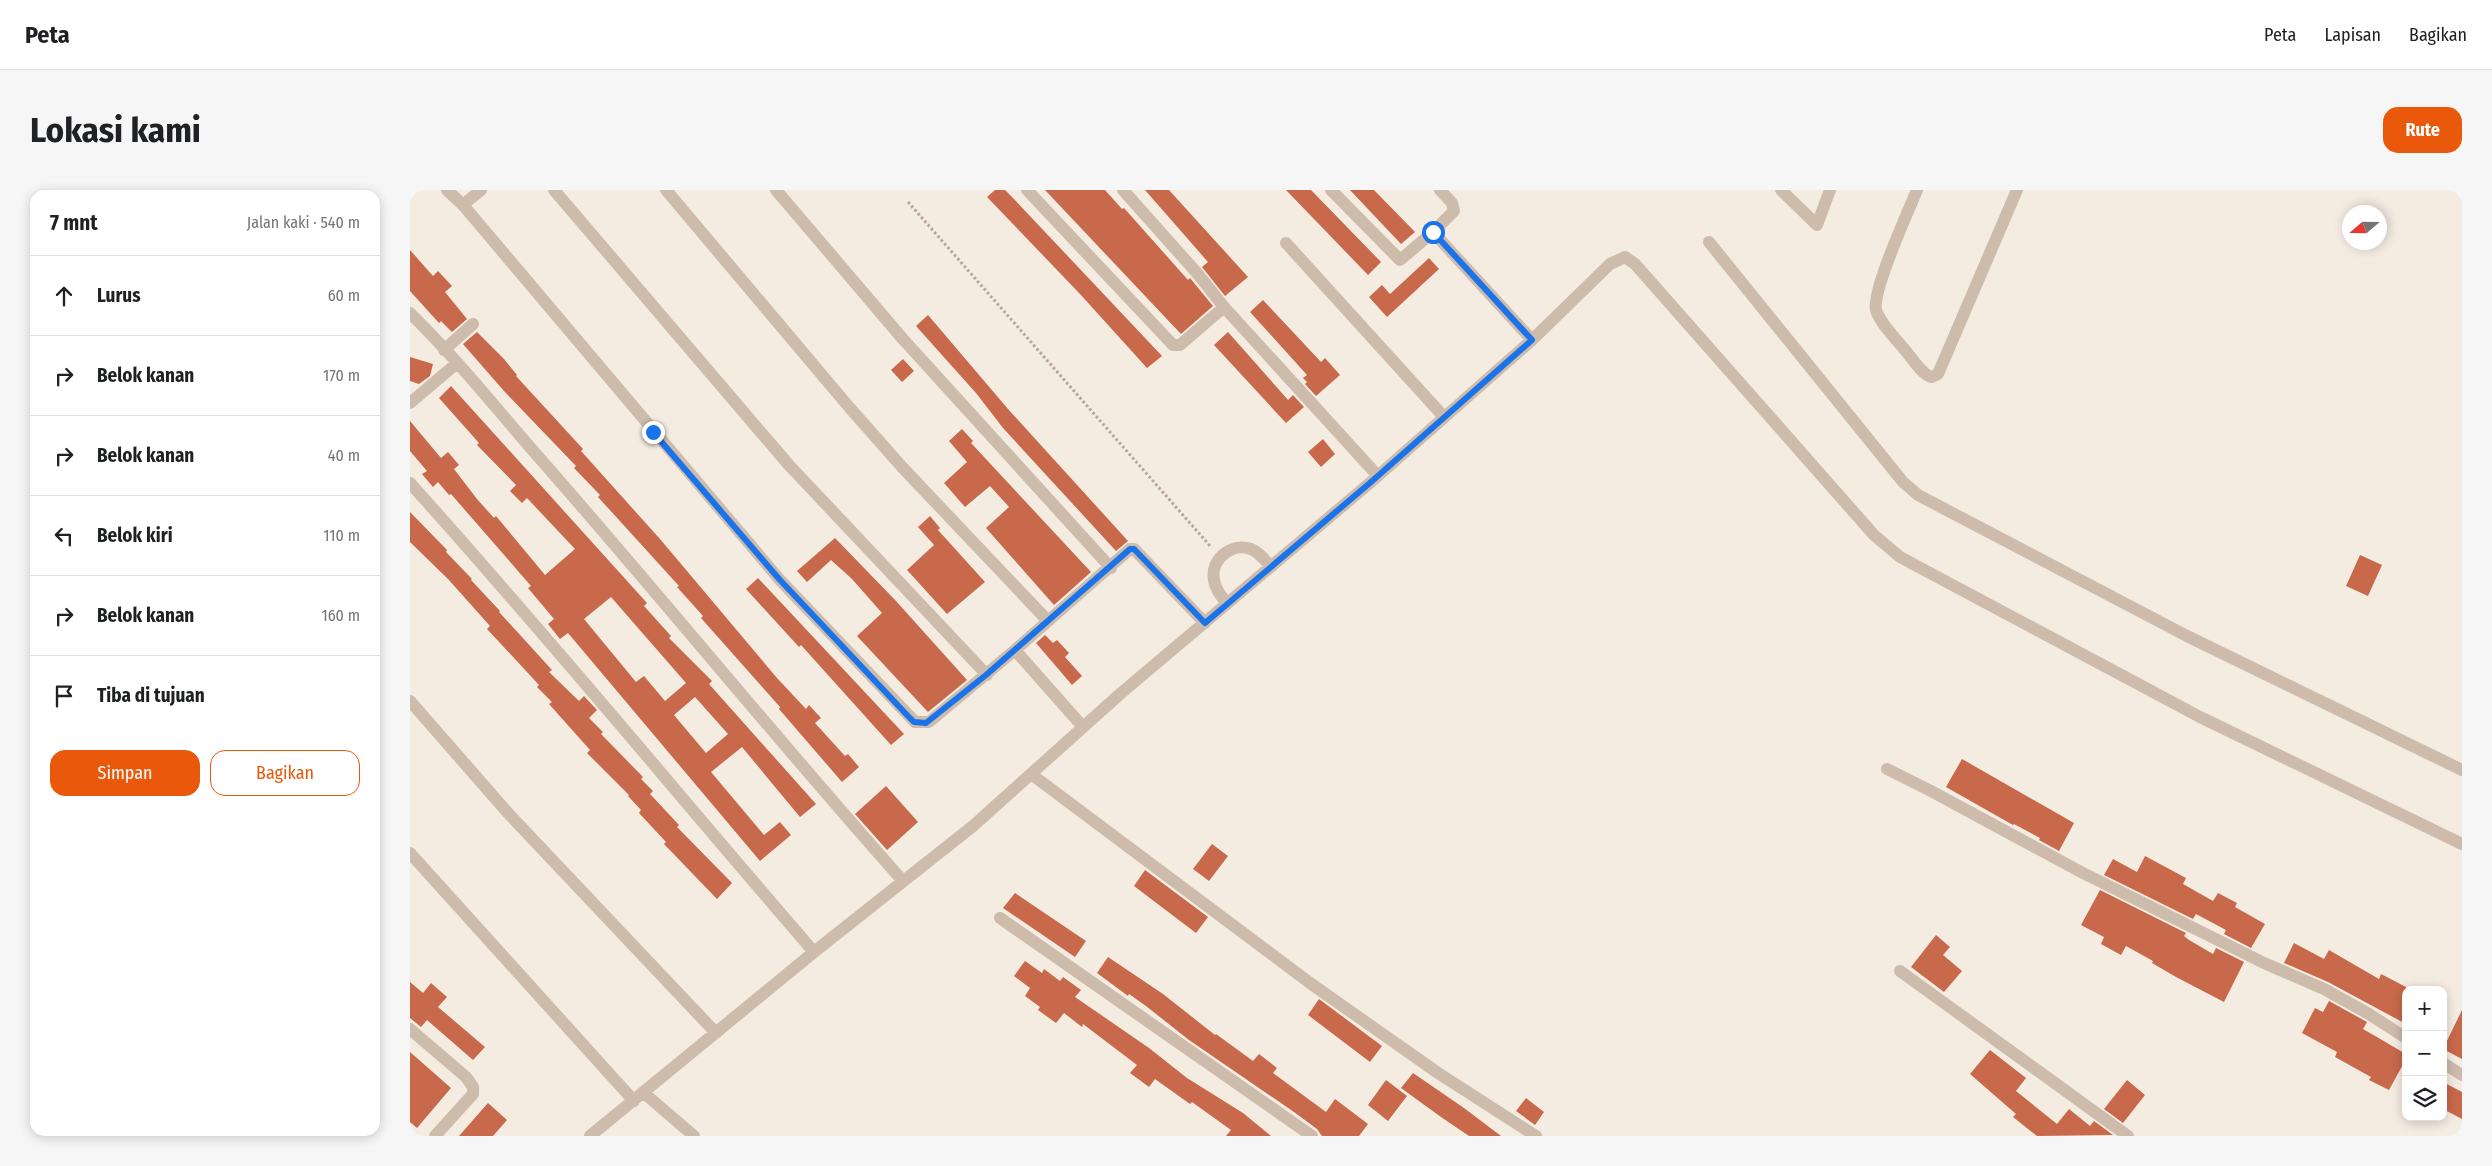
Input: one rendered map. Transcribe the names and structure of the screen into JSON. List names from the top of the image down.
{
  "north": "left",
  "page": {
    "header": "Peta",
    "nav": ["Peta", "Lapisan", "Bagikan"],
    "buttons": [
      "Rute",
      ["Simpan", "Bagikan"]
    ],
    "title": "Lokasi kami",
    "heading": ["7 mnt", "Jalan kaki · 540 m"],
    "list": [
      ["Lurus", "60 m"],
      ["Belok kanan", "170 m"],
      ["Belok kanan", "40 m"],
      ["Belok kiri", "110 m"],
      ["Belok kanan", "160 m"],
      "Tiba di tujuan"
    ],
    "map_buttons": ["+", "−"]
  }
}
